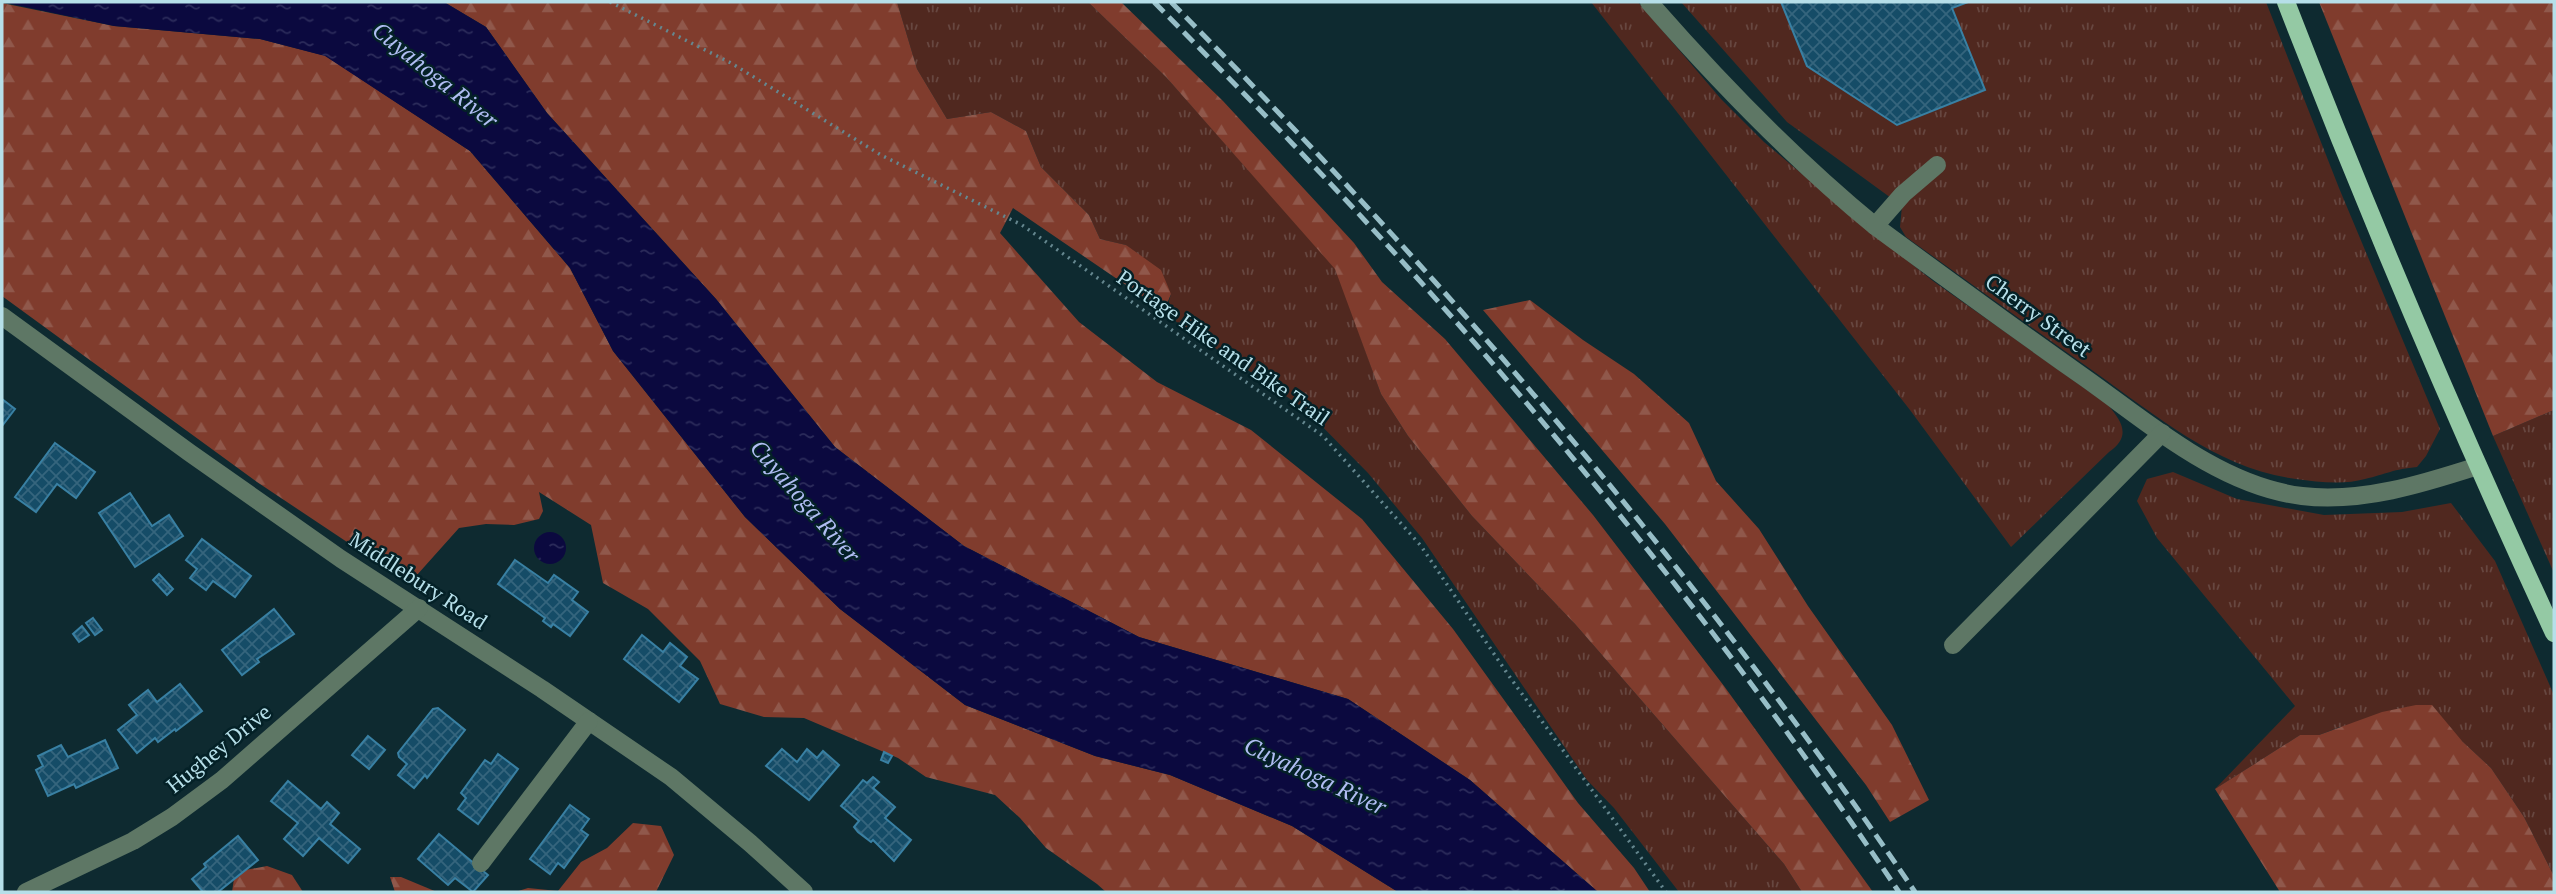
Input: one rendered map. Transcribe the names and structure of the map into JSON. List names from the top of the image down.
{
  "streets": {
    "street": ["Cherry Street", "Middlebury Road", "Hughey Drive"],
    "path": ["Portage Hike and Bike Trail"]
  },
  "crossings": [
    ["Middlebury Road", "Hughey Drive"]
  ],
  "water": ["Cuyahoga River"]
}
